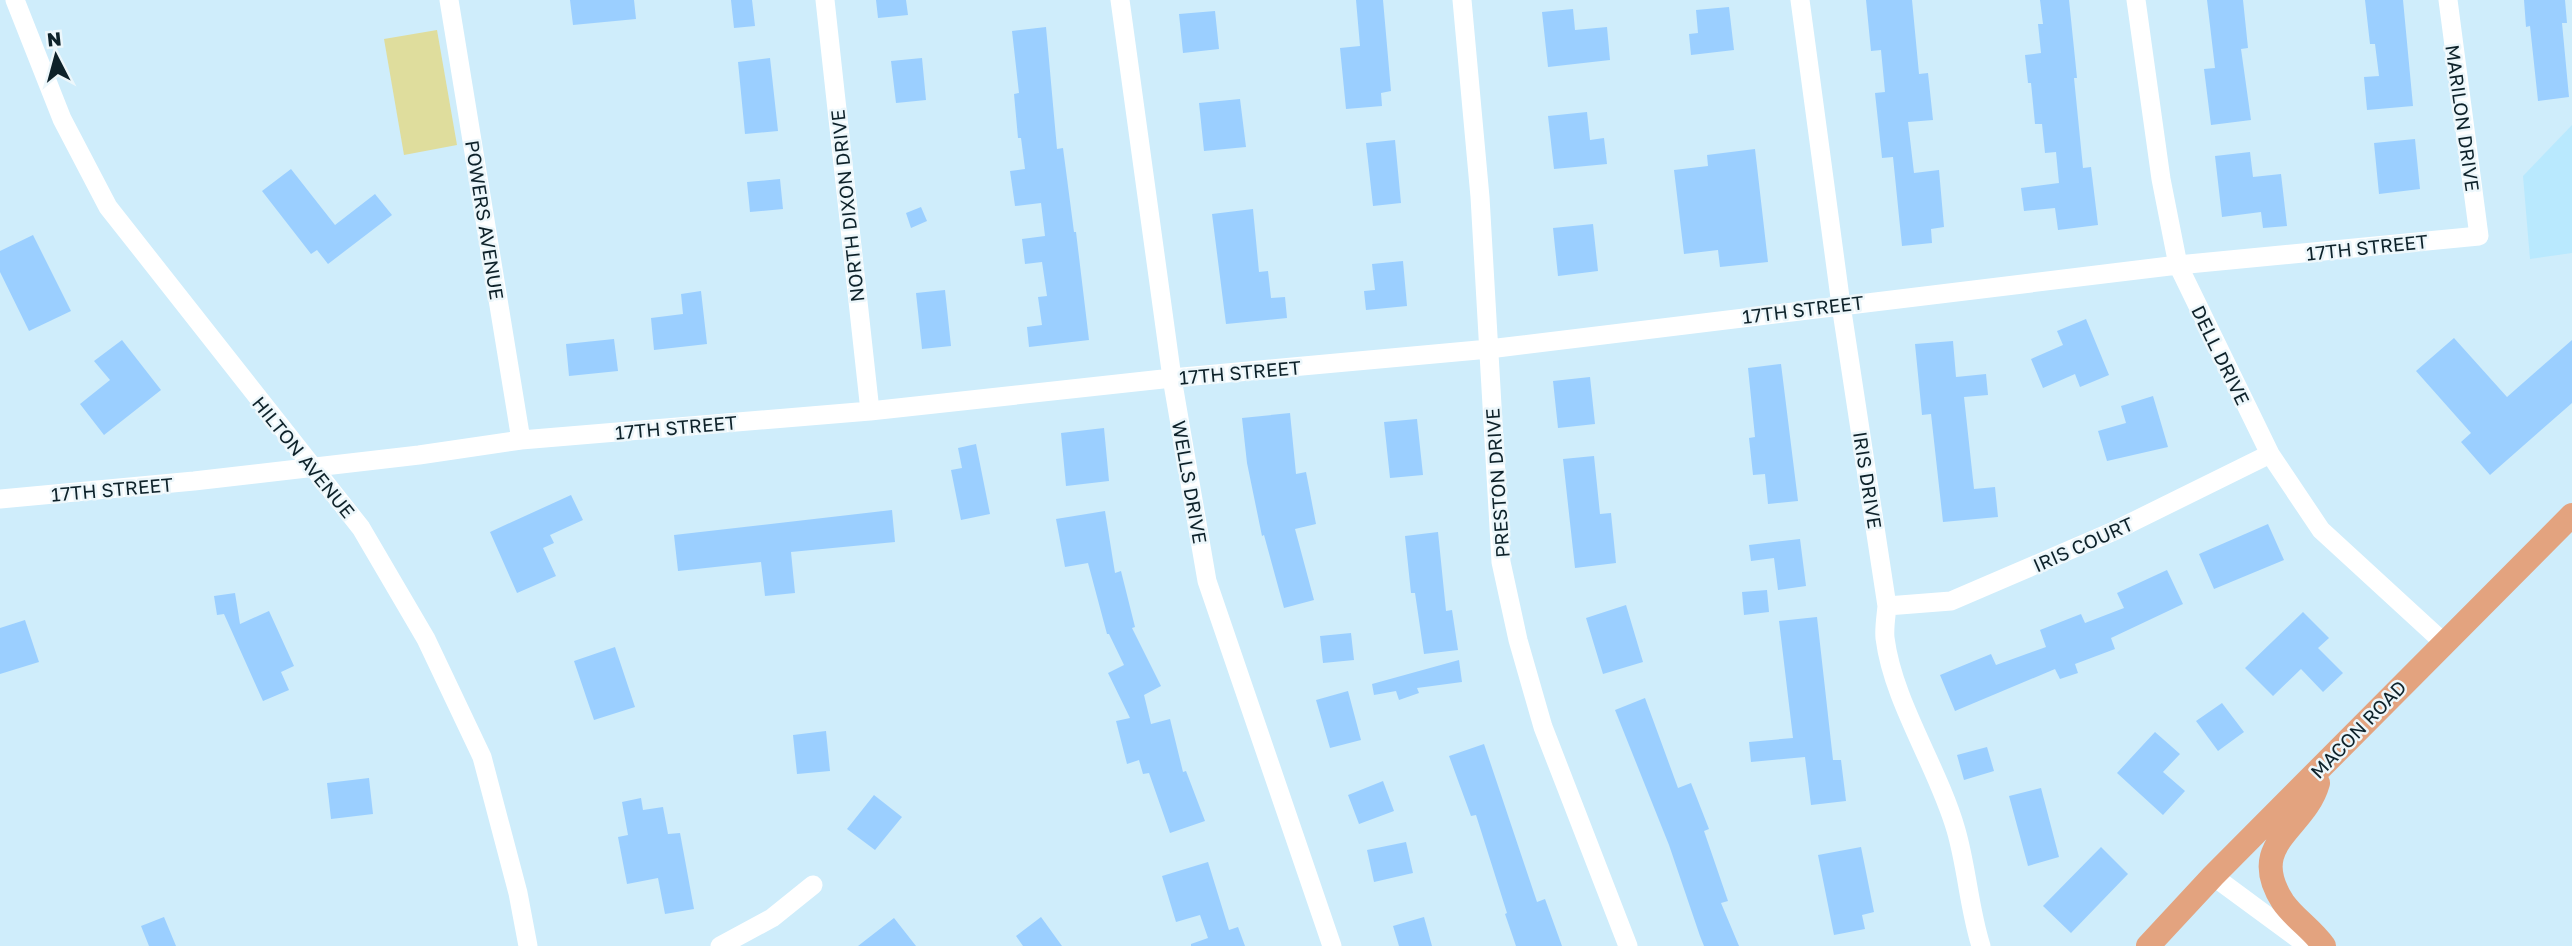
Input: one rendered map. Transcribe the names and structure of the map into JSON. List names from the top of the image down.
{
  "streets": {
    "main road": ["MACON ROAD"],
    "street": [
      "MARILON DRIVE",
      "NORTH DIXON DRIVE",
      "POWERS AVENUE",
      "17TH STREET",
      "DELL DRIVE",
      "HILTON AVENUE",
      "IRIS DRIVE",
      "WELLS DRIVE",
      "PRESTON DRIVE",
      "IRIS COURT"
    ]
  },
  "crossings": [
    ["MARILON DRIVE", "17TH STREET"],
    ["NORTH DIXON DRIVE", "17TH STREET"],
    ["POWERS AVENUE", "17TH STREET"],
    ["17TH STREET", "DELL DRIVE"],
    ["17TH STREET", "HILTON AVENUE"],
    ["17TH STREET", "IRIS DRIVE"],
    ["17TH STREET", "WELLS DRIVE"],
    ["17TH STREET", "PRESTON DRIVE"],
    ["DELL DRIVE", "IRIS COURT"],
    ["DELL DRIVE", "MACON ROAD"],
    ["IRIS DRIVE", "IRIS COURT"]
  ],
  "north": "top"
}
